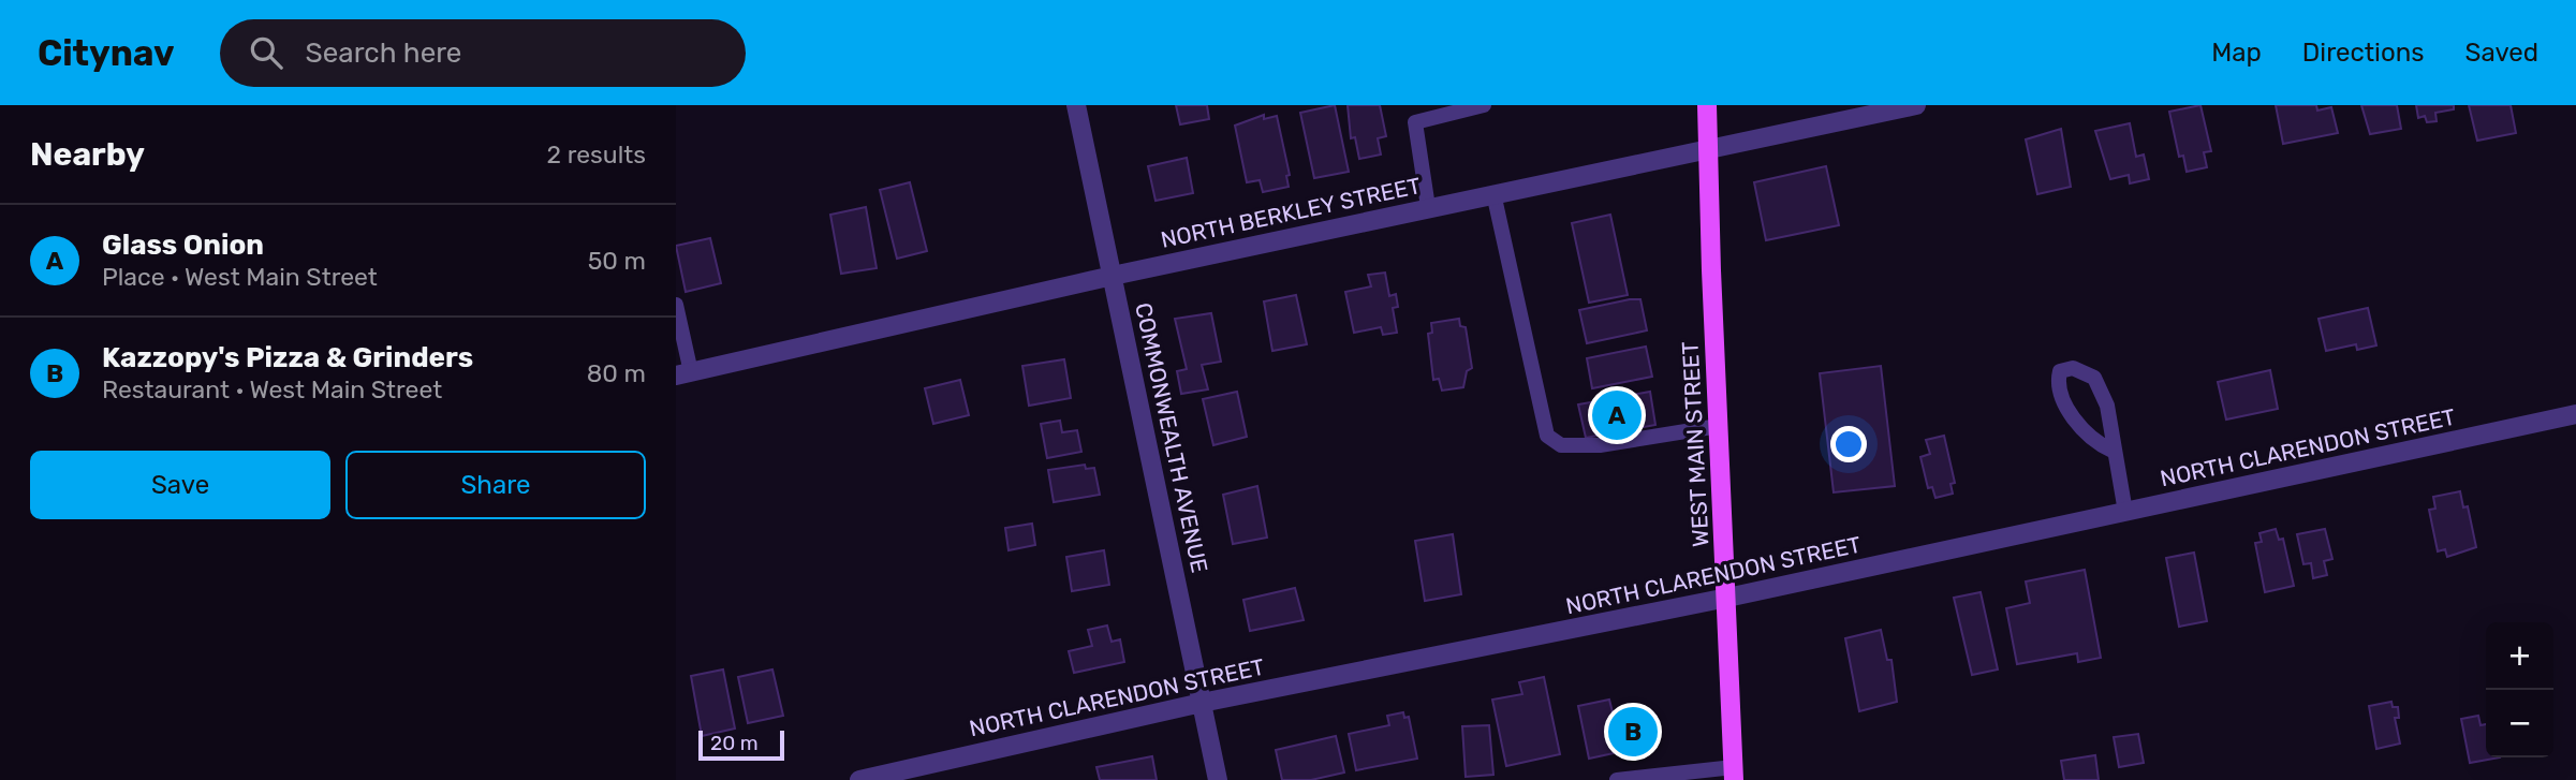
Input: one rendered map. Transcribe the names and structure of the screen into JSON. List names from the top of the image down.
{
  "streets": {
    "main road": ["WEST MAIN STREET"],
    "street": ["NORTH BERKLEY STREET", "COMMONWEALTH AVENUE", "NORTH CLARENDON STREET"]
  },
  "crossings": [
    ["NORTH BERKLEY STREET", "COMMONWEALTH AVENUE"],
    ["NORTH BERKLEY STREET", "WEST MAIN STREET"],
    ["COMMONWEALTH AVENUE", "NORTH CLARENDON STREET"],
    ["WEST MAIN STREET", "NORTH CLARENDON STREET"]
  ],
  "scale_bar": "20 m",
  "page": {
    "header": "Citynav",
    "search": "Search here",
    "nav": ["Map", "Directions", "Saved"],
    "heading": ["Nearby", "2 results"],
    "list": [
      {
        "mark": "A",
        "name": "Glass Onion",
        "note": "Place · West Main Street",
        "value": "50 m"
      },
      {
        "mark": "B",
        "name": "Kazzopy's Pizza & Grinders",
        "note": "Restaurant · West Main Street",
        "value": "80 m"
      }
    ],
    "pins": ["A", "B"],
    "buttons": ["Save", "Share"],
    "map_buttons": ["+", "−"],
    "scale": "20 m"
  }
}
